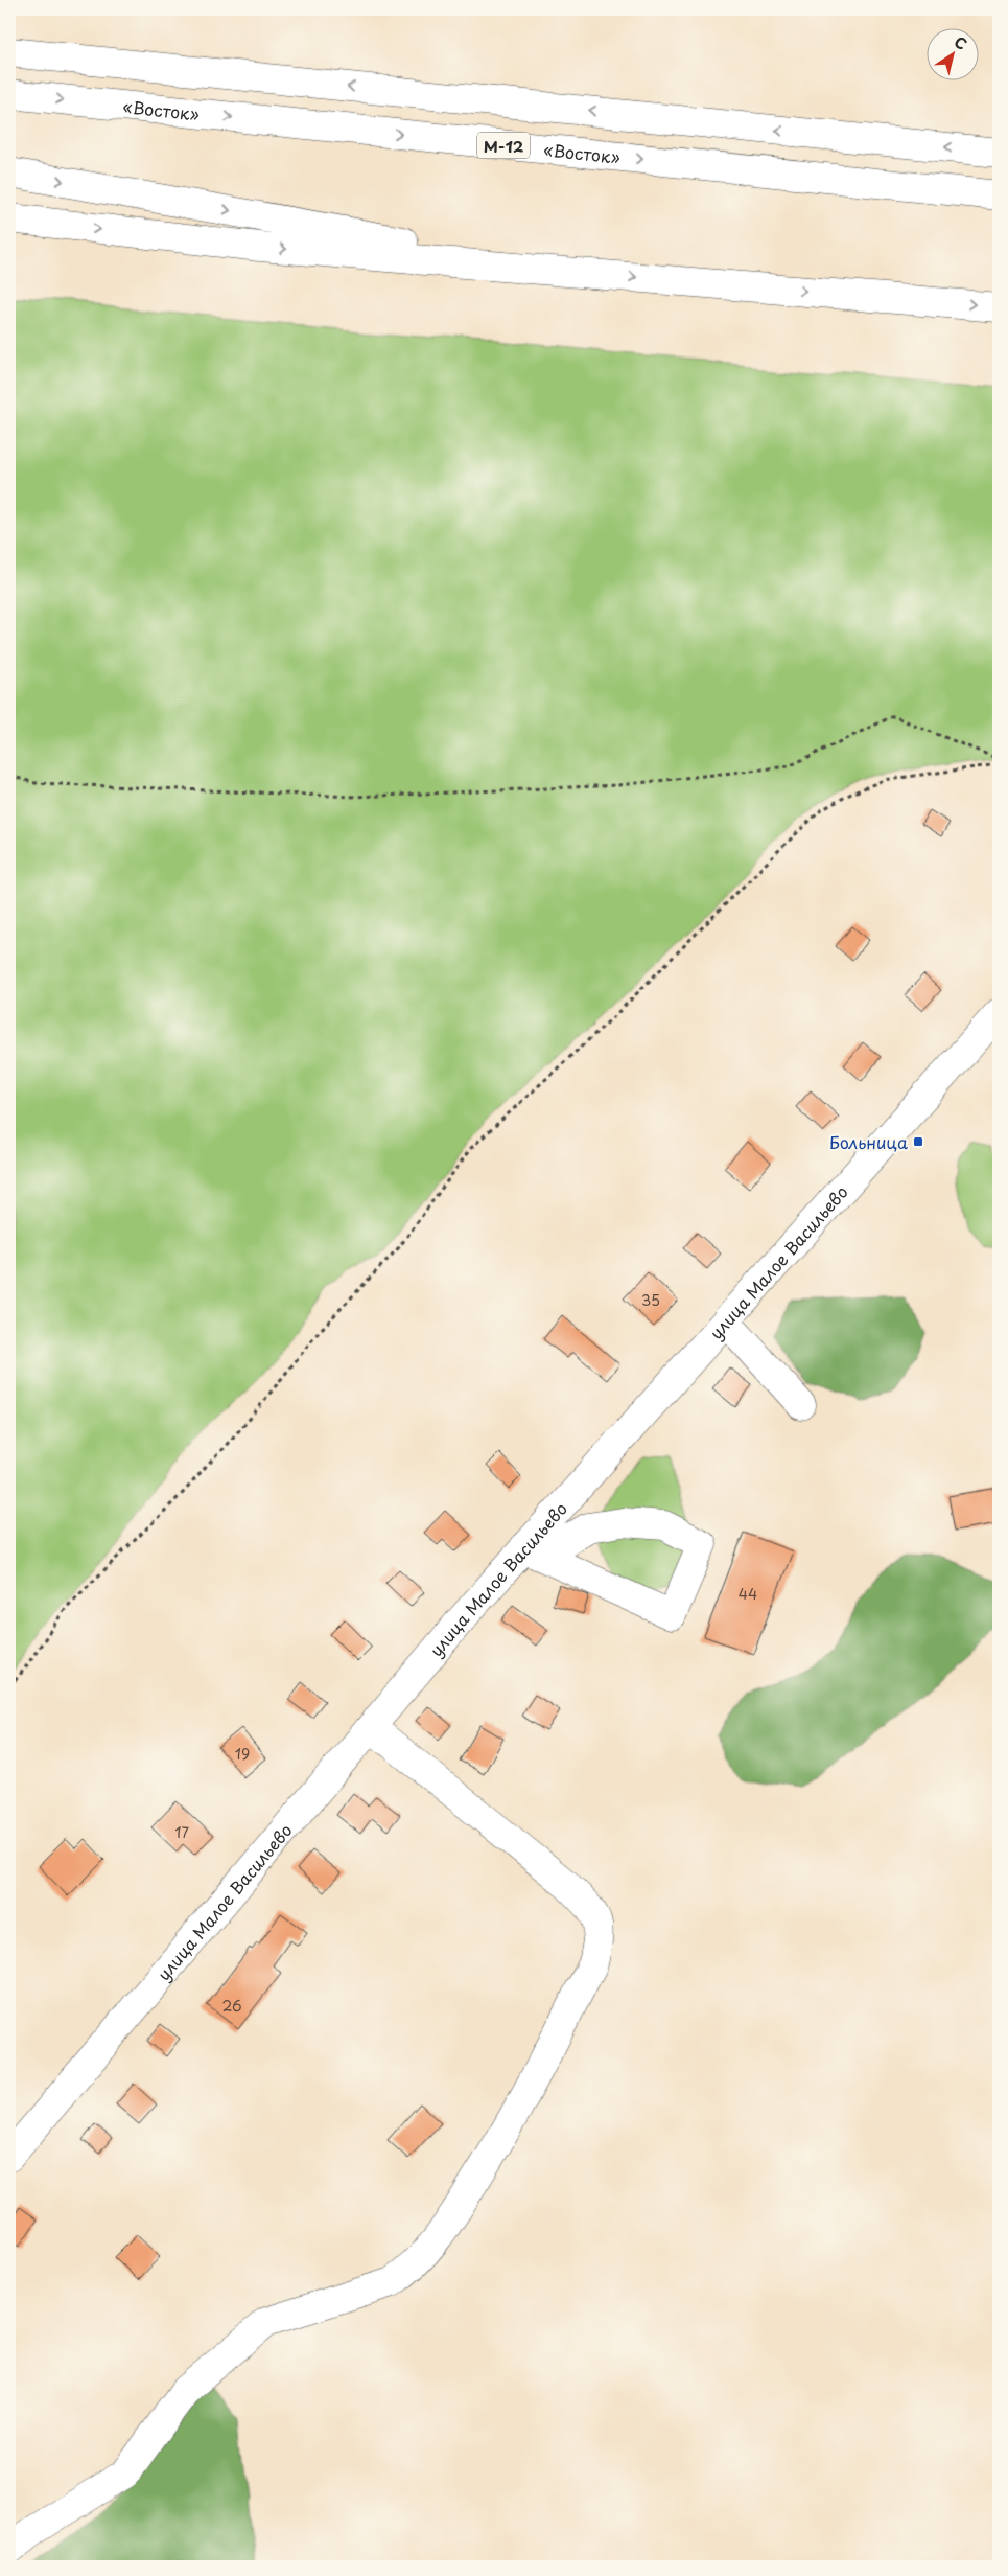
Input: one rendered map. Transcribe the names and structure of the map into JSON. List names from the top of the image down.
{
  "streets": {
    "main road": ["«Восток»", "М-12", "улица Малое Васильево"]
  },
  "places": {
    "transit": ["Больница"]
  },
  "house_numbers": [
    "35",
    "44",
    "19",
    "17",
    "26"
  ],
  "north": "top right"
}
